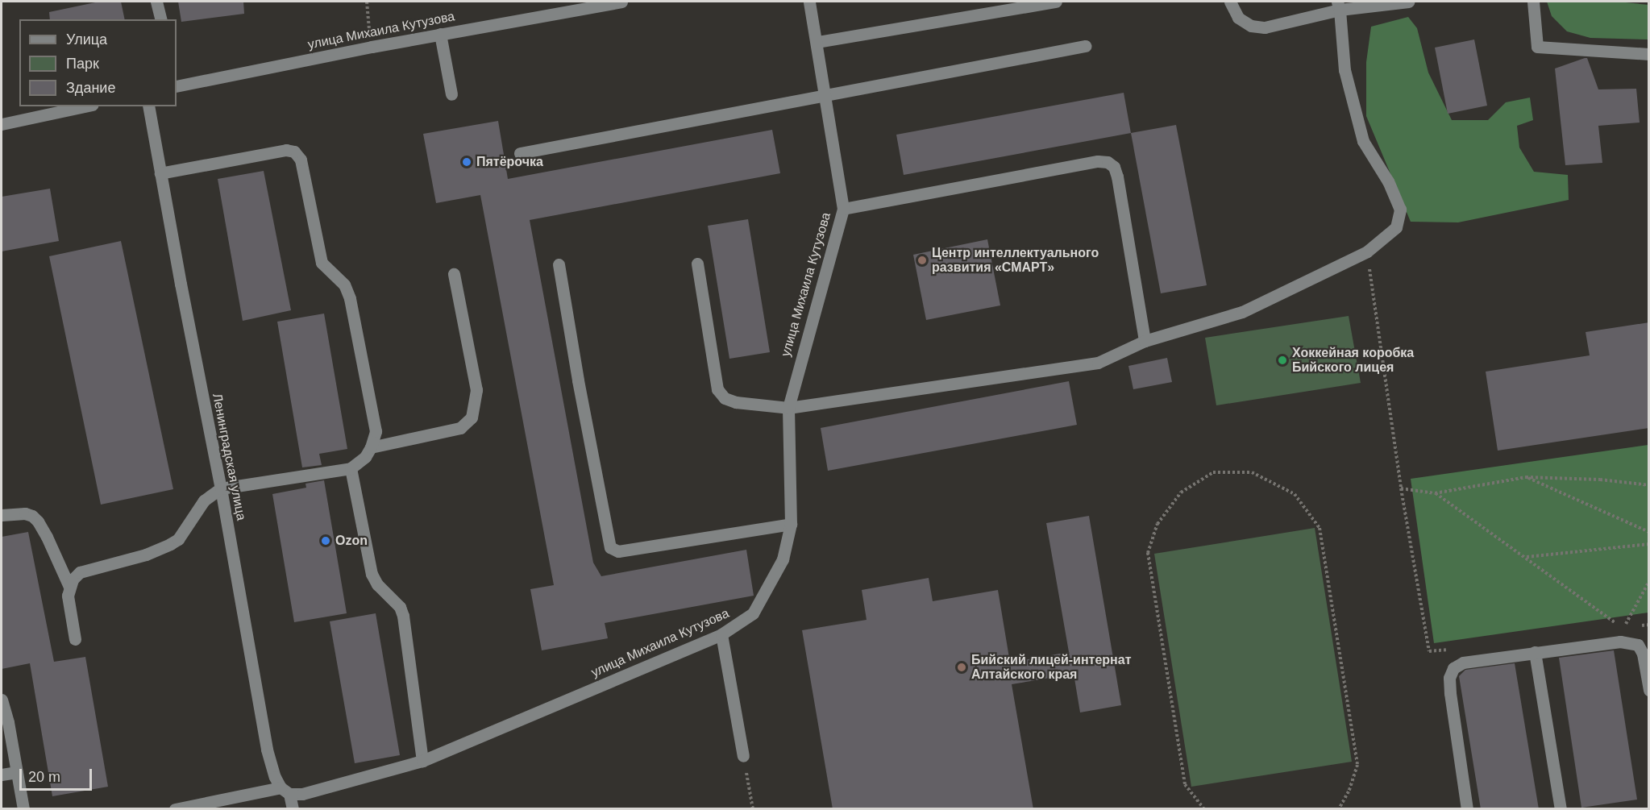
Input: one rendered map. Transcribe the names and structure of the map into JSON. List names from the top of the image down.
{
  "streets": {
    "street": ["улица Михаила Кутузова", "Ленинградская улица"]
  },
  "crossings": [
    ["улица Михаила Кутузова", "Ленинградская улица"]
  ],
  "places": [
    "Пятёрочка",
    "Центр интеллектуального развития «СМАРТ»",
    "Хоккейная коробка Бийского лицея",
    "Ozon",
    "Бийский лицей-интернат Алтайского края"
  ],
  "legend": ["Улица", "Парк", "Здание"],
  "scale_bar": "20 m"
}
